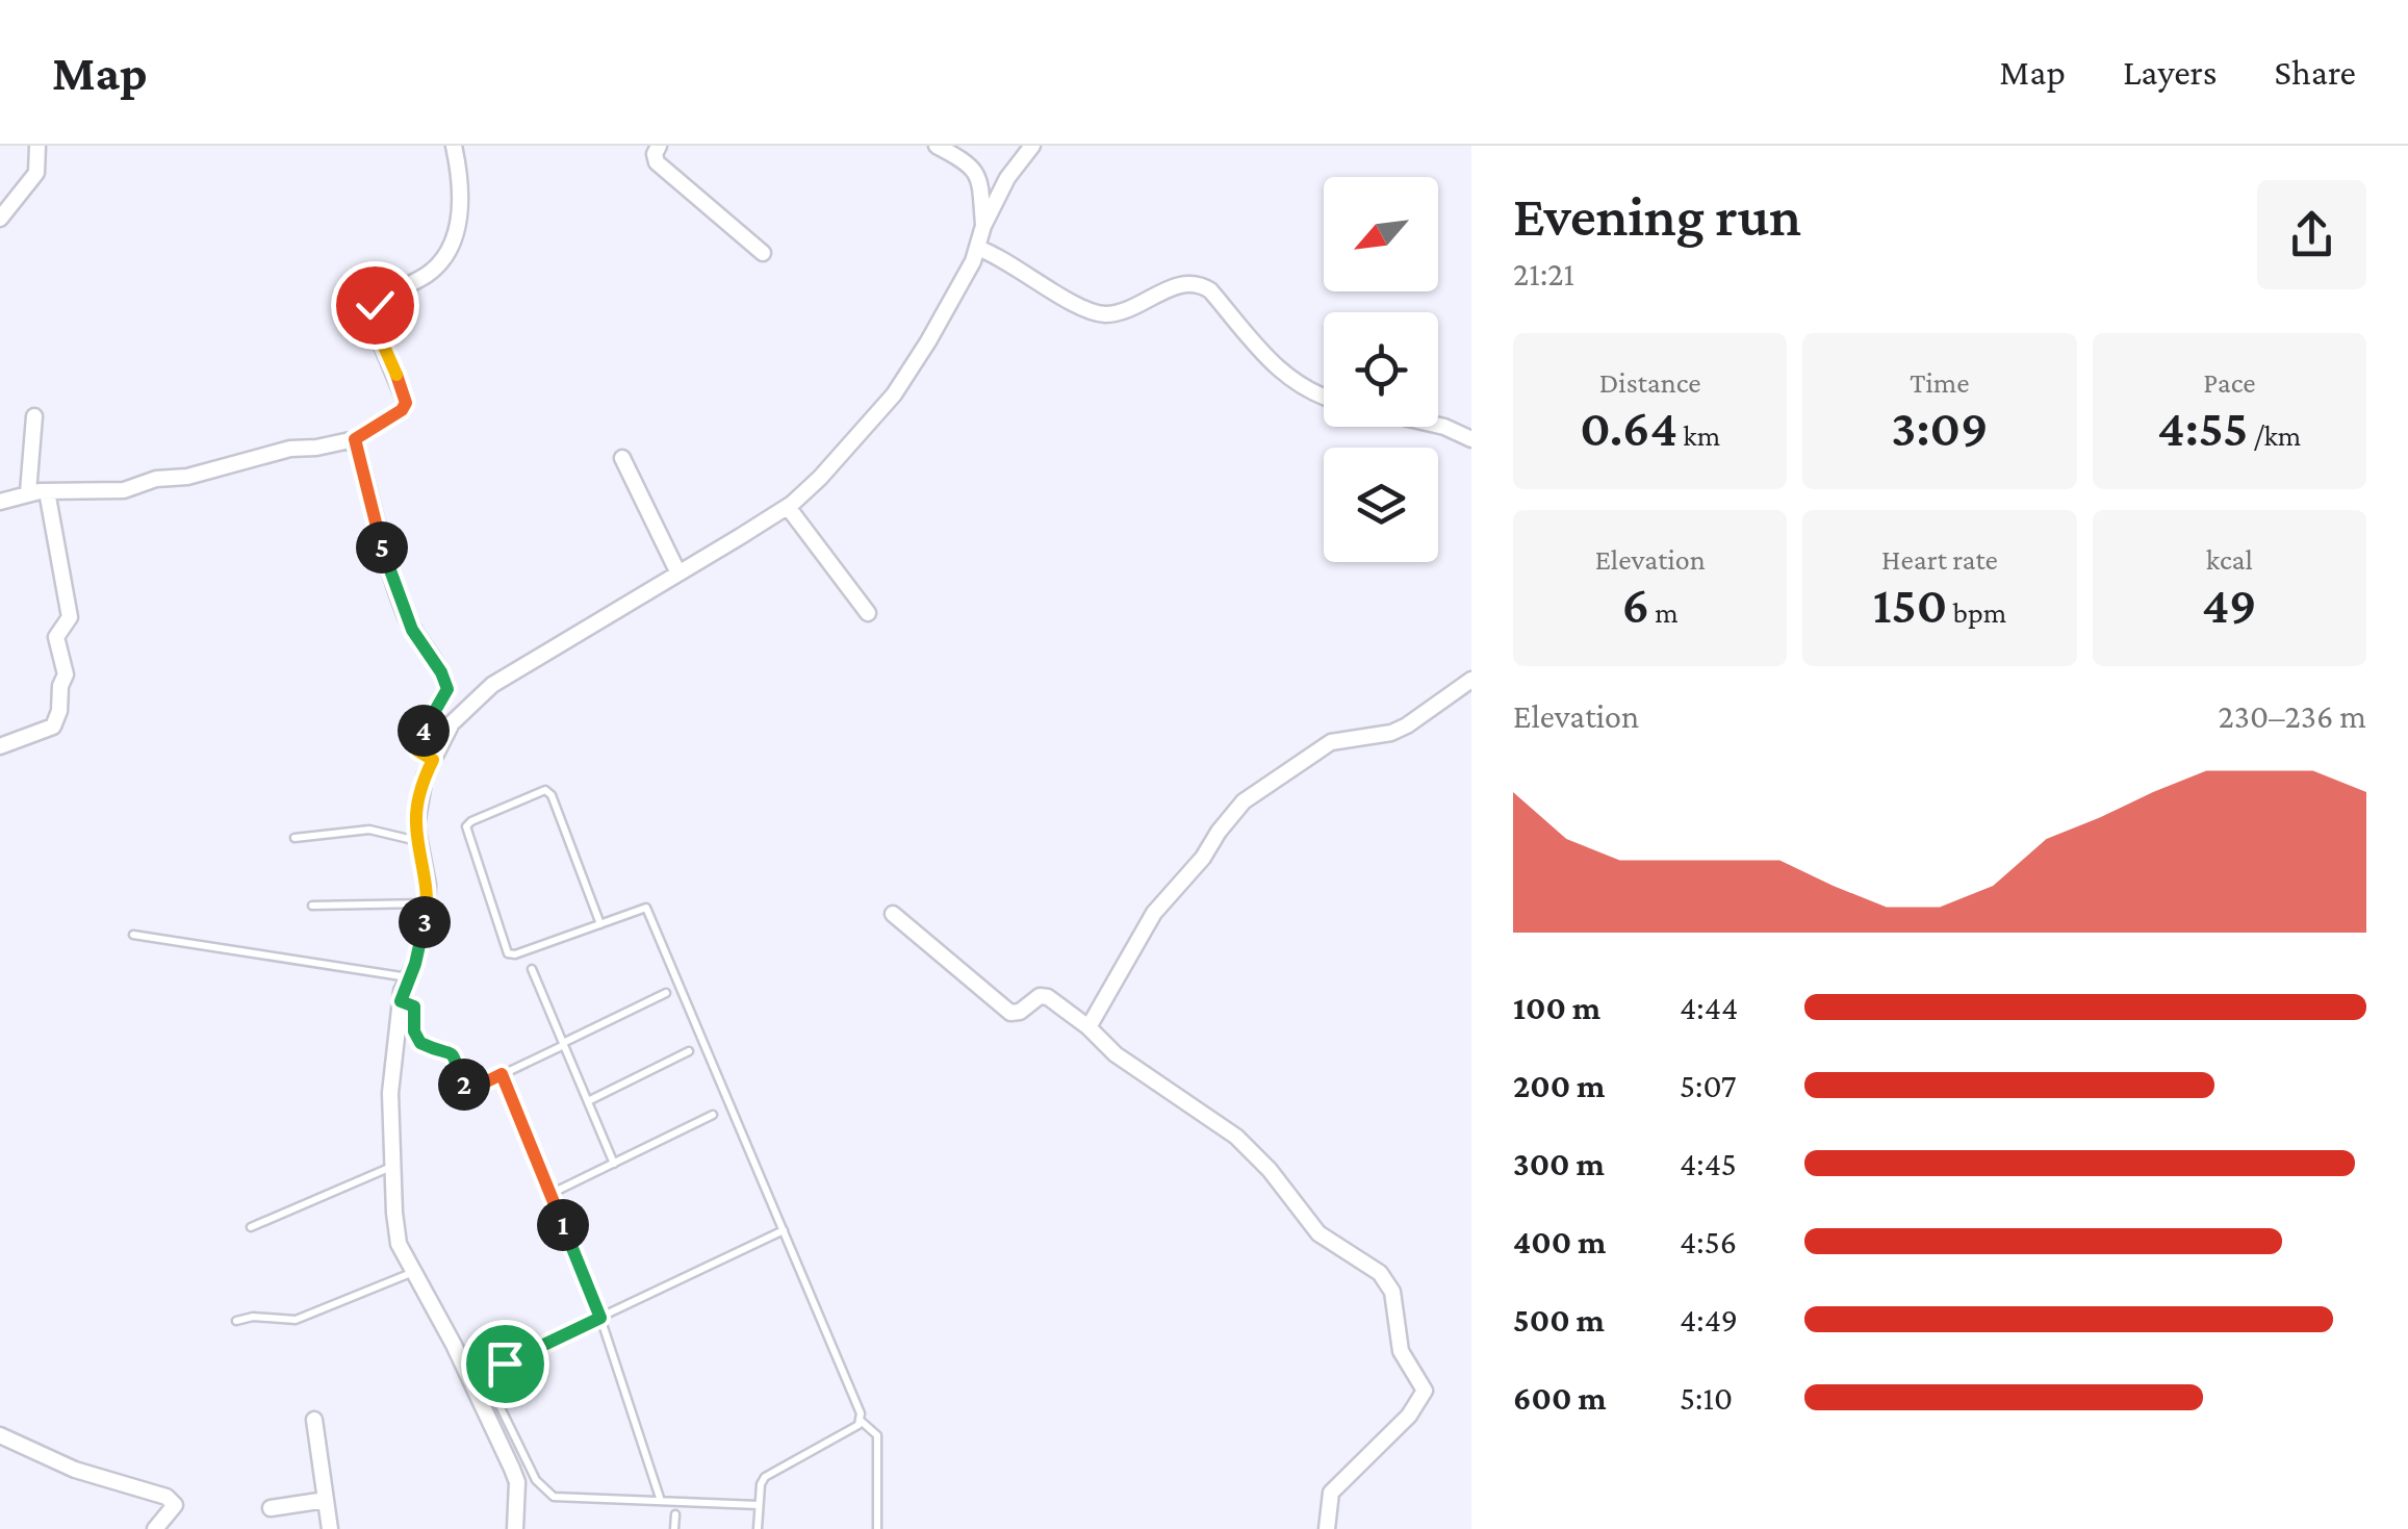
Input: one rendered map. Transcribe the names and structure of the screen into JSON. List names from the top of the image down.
{
  "north": "bottom left",
  "page": {
    "header": "Map",
    "nav": ["Map", "Layers", "Share"],
    "heading": ["Evening run", "21:21"],
    "stats": [
      ["Distance", "0.64 km"],
      ["Time", "3:09"],
      ["Pace", "4:55 /km"],
      ["Elevation", "6 m"],
      ["Heart rate", "150 bpm"],
      ["kcal", "49"]
    ],
    "pins": [
      "5",
      "4",
      "3",
      "2",
      "1"
    ],
    "chart": ["Elevation", "230–236 m"],
    "list": [
      {
        "name": "100 m",
        "note": "4:44"
      },
      {
        "name": "200 m",
        "note": "5:07"
      },
      {
        "name": "300 m",
        "note": "4:45"
      },
      {
        "name": "400 m",
        "note": "4:56"
      },
      {
        "name": "500 m",
        "note": "4:49"
      },
      {
        "name": "600 m",
        "note": "5:10"
      }
    ]
  }
}
